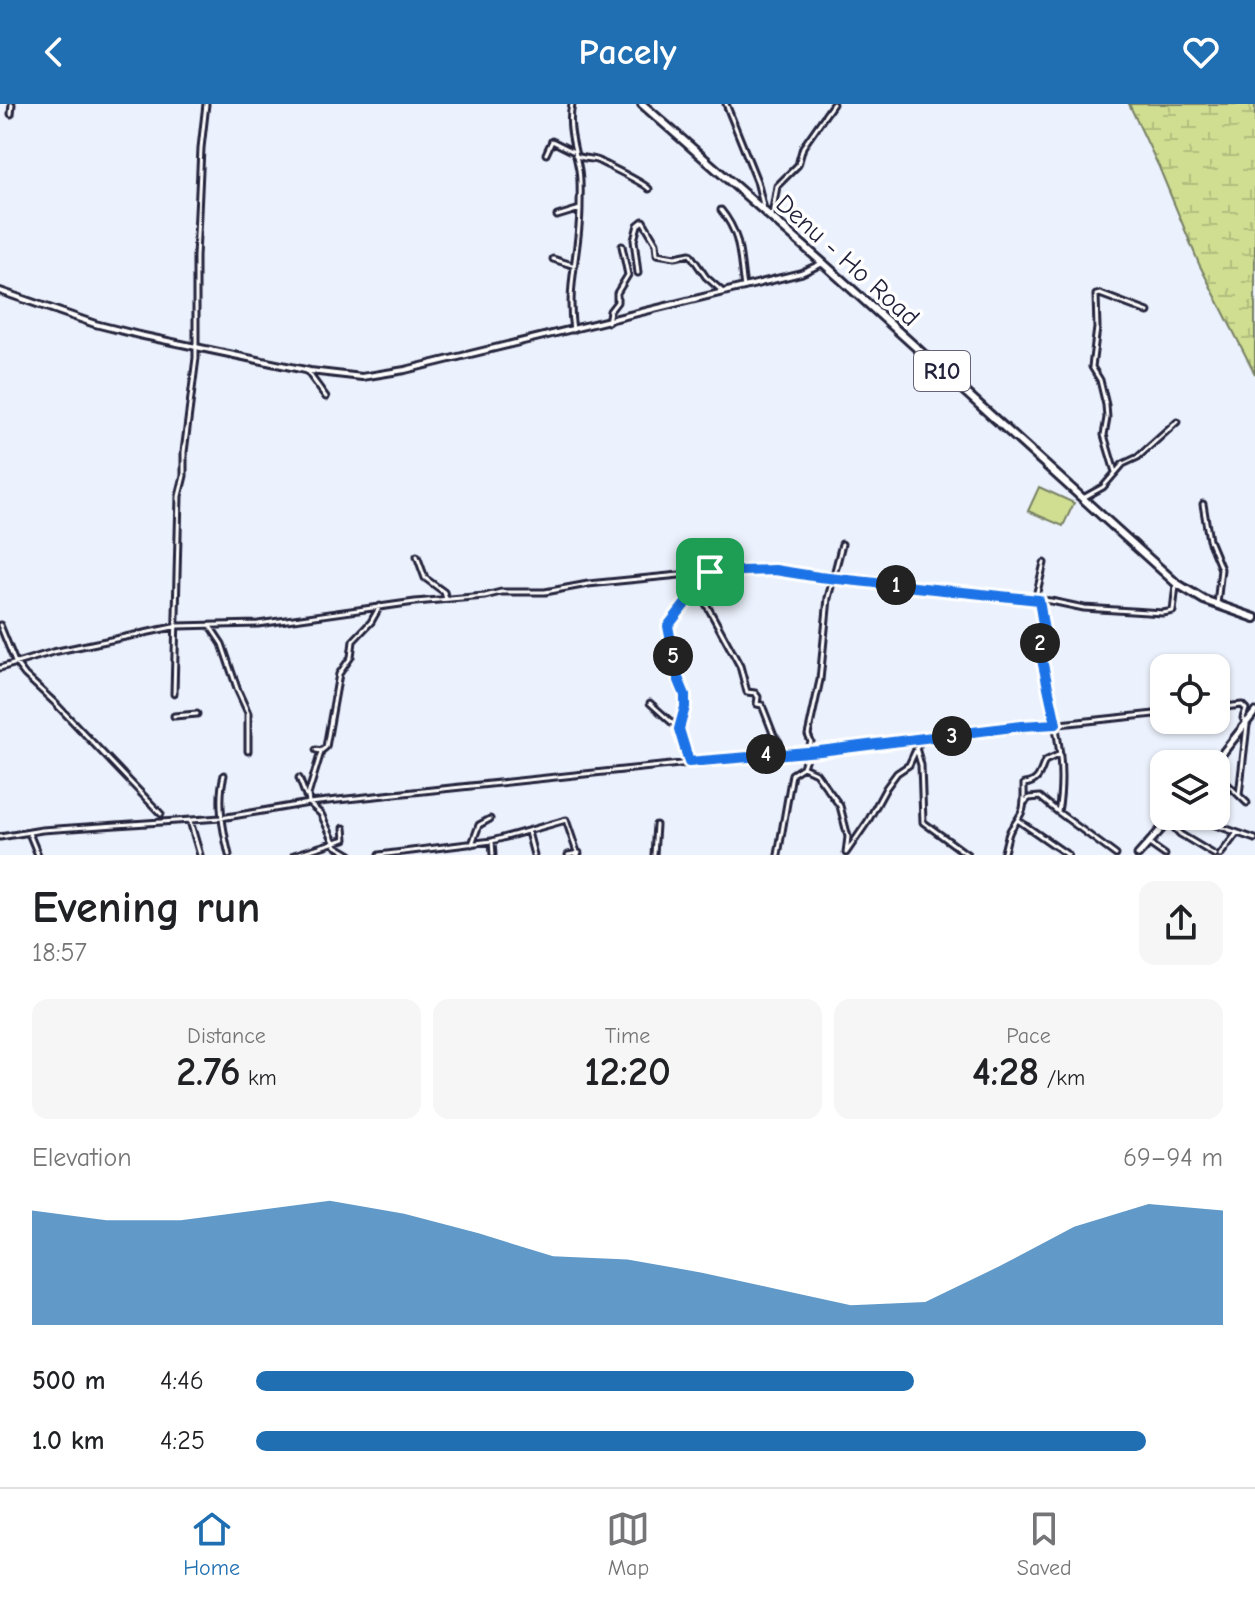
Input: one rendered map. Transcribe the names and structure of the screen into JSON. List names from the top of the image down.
{
  "streets": {
    "main road": ["Denu - Ho Road", "R10"]
  },
  "page": {
    "header": "Pacely",
    "pins": [
      "1",
      "2",
      "5",
      "3",
      "4"
    ],
    "heading": ["Evening run", "18:57"],
    "stats": [
      ["Distance", "2.76 km"],
      ["Time", "12:20"],
      ["Pace", "4:28 /km"]
    ],
    "chart": ["Elevation", "69–94 m"],
    "list": [
      {
        "name": "500 m",
        "note": "4:46"
      },
      {
        "name": "1.0 km",
        "note": "4:25"
      }
    ],
    "tabs": ["Home", "Map", "Saved"]
  }
}
